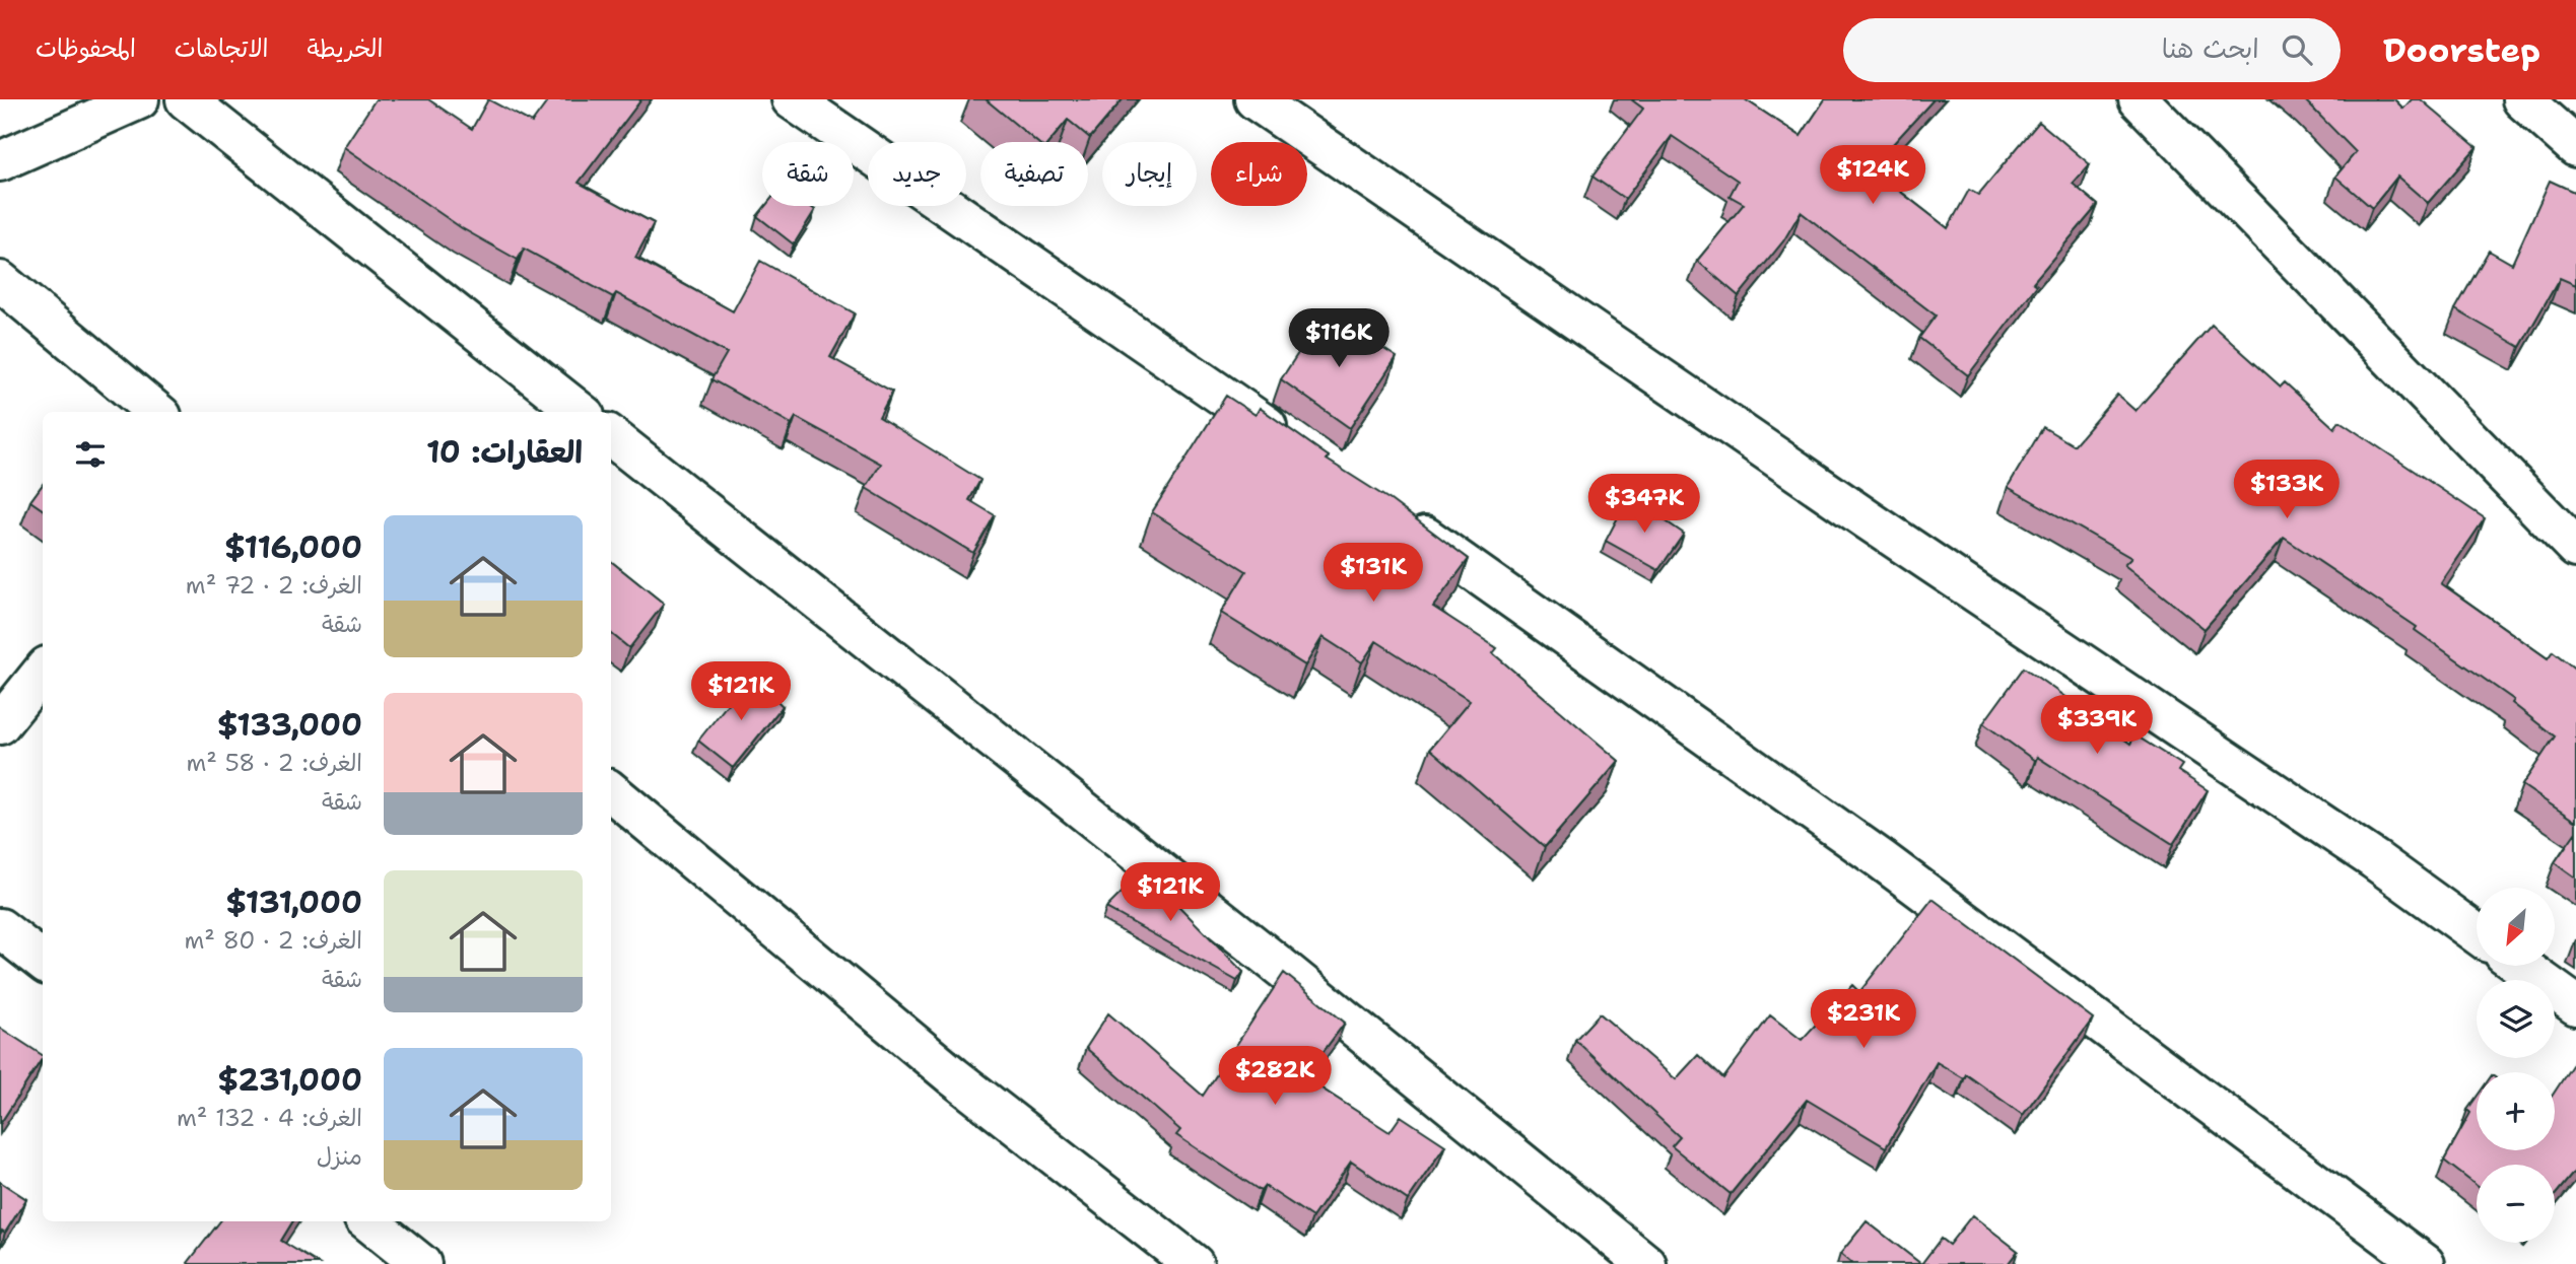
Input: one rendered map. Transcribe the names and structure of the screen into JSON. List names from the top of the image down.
{
  "north": "bottom left",
  "page": {
    "header": "Doorstep",
    "search": "ابحث هنا",
    "nav": ["الخريطة", "الاتجاهات", "المحفوظات"],
    "chip": [
      "شراء",
      "إيجار",
      "تصفية",
      "جديد",
      "شقة"
    ],
    "price": [
      "$124K",
      "$116K",
      "$133K",
      "$347K",
      "$131K",
      "$121K",
      "$339K",
      "$121K",
      "$231K",
      "$282K"
    ],
    "heading": "العقارات: 10",
    "list": [
      {
        "name": "$116,000",
        "note": "الغرف: 2 · 72 m² · شقة"
      },
      {
        "name": "$133,000",
        "note": "الغرف: 2 · 58 m² · شقة"
      },
      {
        "name": "$131,000",
        "note": "الغرف: 2 · 80 m² · شقة"
      },
      {
        "name": "$231,000",
        "note": "الغرف: 4 · 132 m² · منزل"
      }
    ],
    "map_buttons": ["+", "−"]
  }
}
